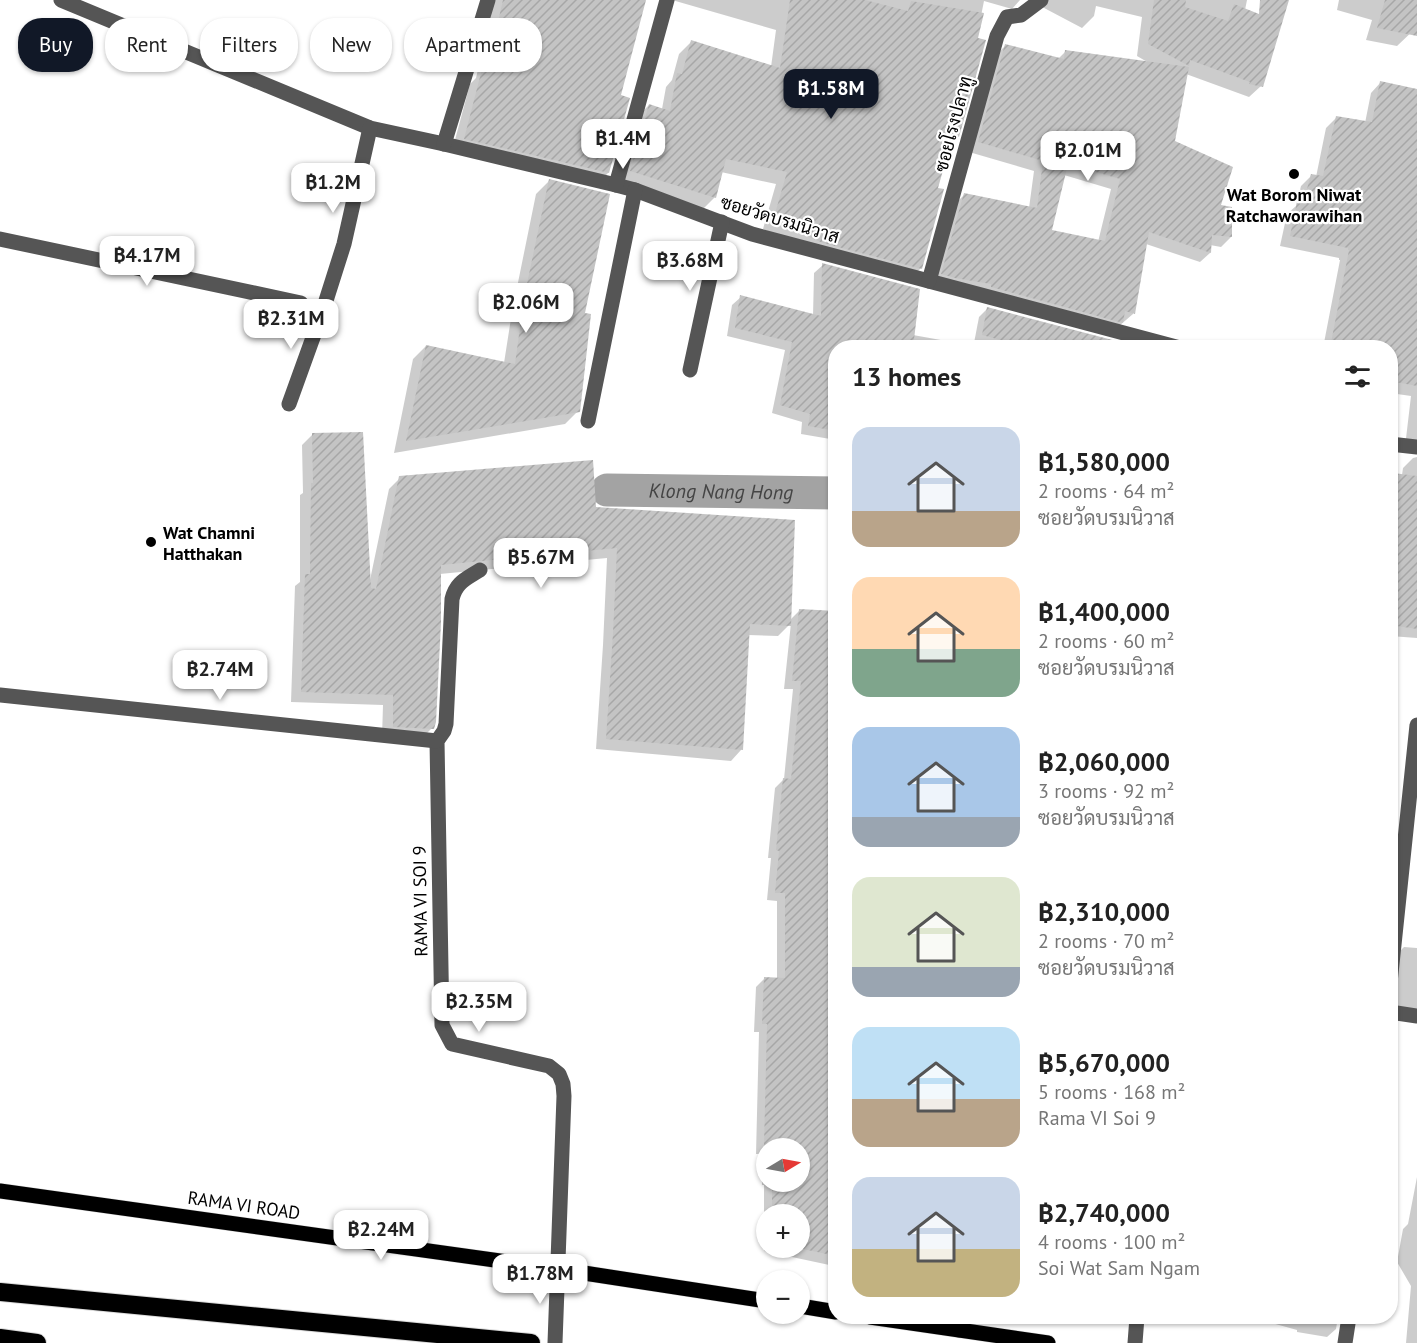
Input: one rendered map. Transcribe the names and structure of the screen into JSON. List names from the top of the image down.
{
  "streets": {
    "main road": ["RAMA VI ROAD"],
    "street": ["ซอยโรงปลาทู", "ซอยวัดบรมนิวาส", "RAMA VI SOI 9"]
  },
  "crossings": [
    ["ซอยโรงปลาทู", "ซอยวัดบรมนิวาส"],
    ["RAMA VI SOI 9", "RAMA VI ROAD"]
  ],
  "water": ["Klong Nang Hong"],
  "places": ["Wat Borom Niwat Ratchaworawihan", "Wat Chamni Hatthakan"],
  "north": "right",
  "page": {
    "chip": [
      "Buy",
      "Rent",
      "Filters",
      "New",
      "Apartment"
    ],
    "price": [
      "฿1.58M",
      "฿1.4M",
      "฿2.01M",
      "฿1.2M",
      "฿4.17M",
      "฿3.68M",
      "฿2.06M",
      "฿2.31M",
      "฿5.67M",
      "฿2.74M",
      "฿2.35M",
      "฿2.24M",
      "฿1.78M"
    ],
    "heading": "13 homes",
    "list": [
      {
        "name": "฿1,580,000",
        "note": "2 rooms · 64 m² · ซอยวัดบรมนิวาส"
      },
      {
        "name": "฿1,400,000",
        "note": "2 rooms · 60 m² · ซอยวัดบรมนิวาส"
      },
      {
        "name": "฿2,060,000",
        "note": "3 rooms · 92 m² · ซอยวัดบรมนิวาส"
      },
      {
        "name": "฿2,310,000",
        "note": "2 rooms · 70 m² · ซอยวัดบรมนิวาส"
      },
      {
        "name": "฿5,670,000",
        "note": "5 rooms · 168 m² · Rama VI Soi 9"
      },
      {
        "name": "฿2,740,000",
        "note": "4 rooms · 100 m² · Soi Wat Sam Ngam"
      }
    ],
    "map_buttons": ["+", "−"]
  }
}
